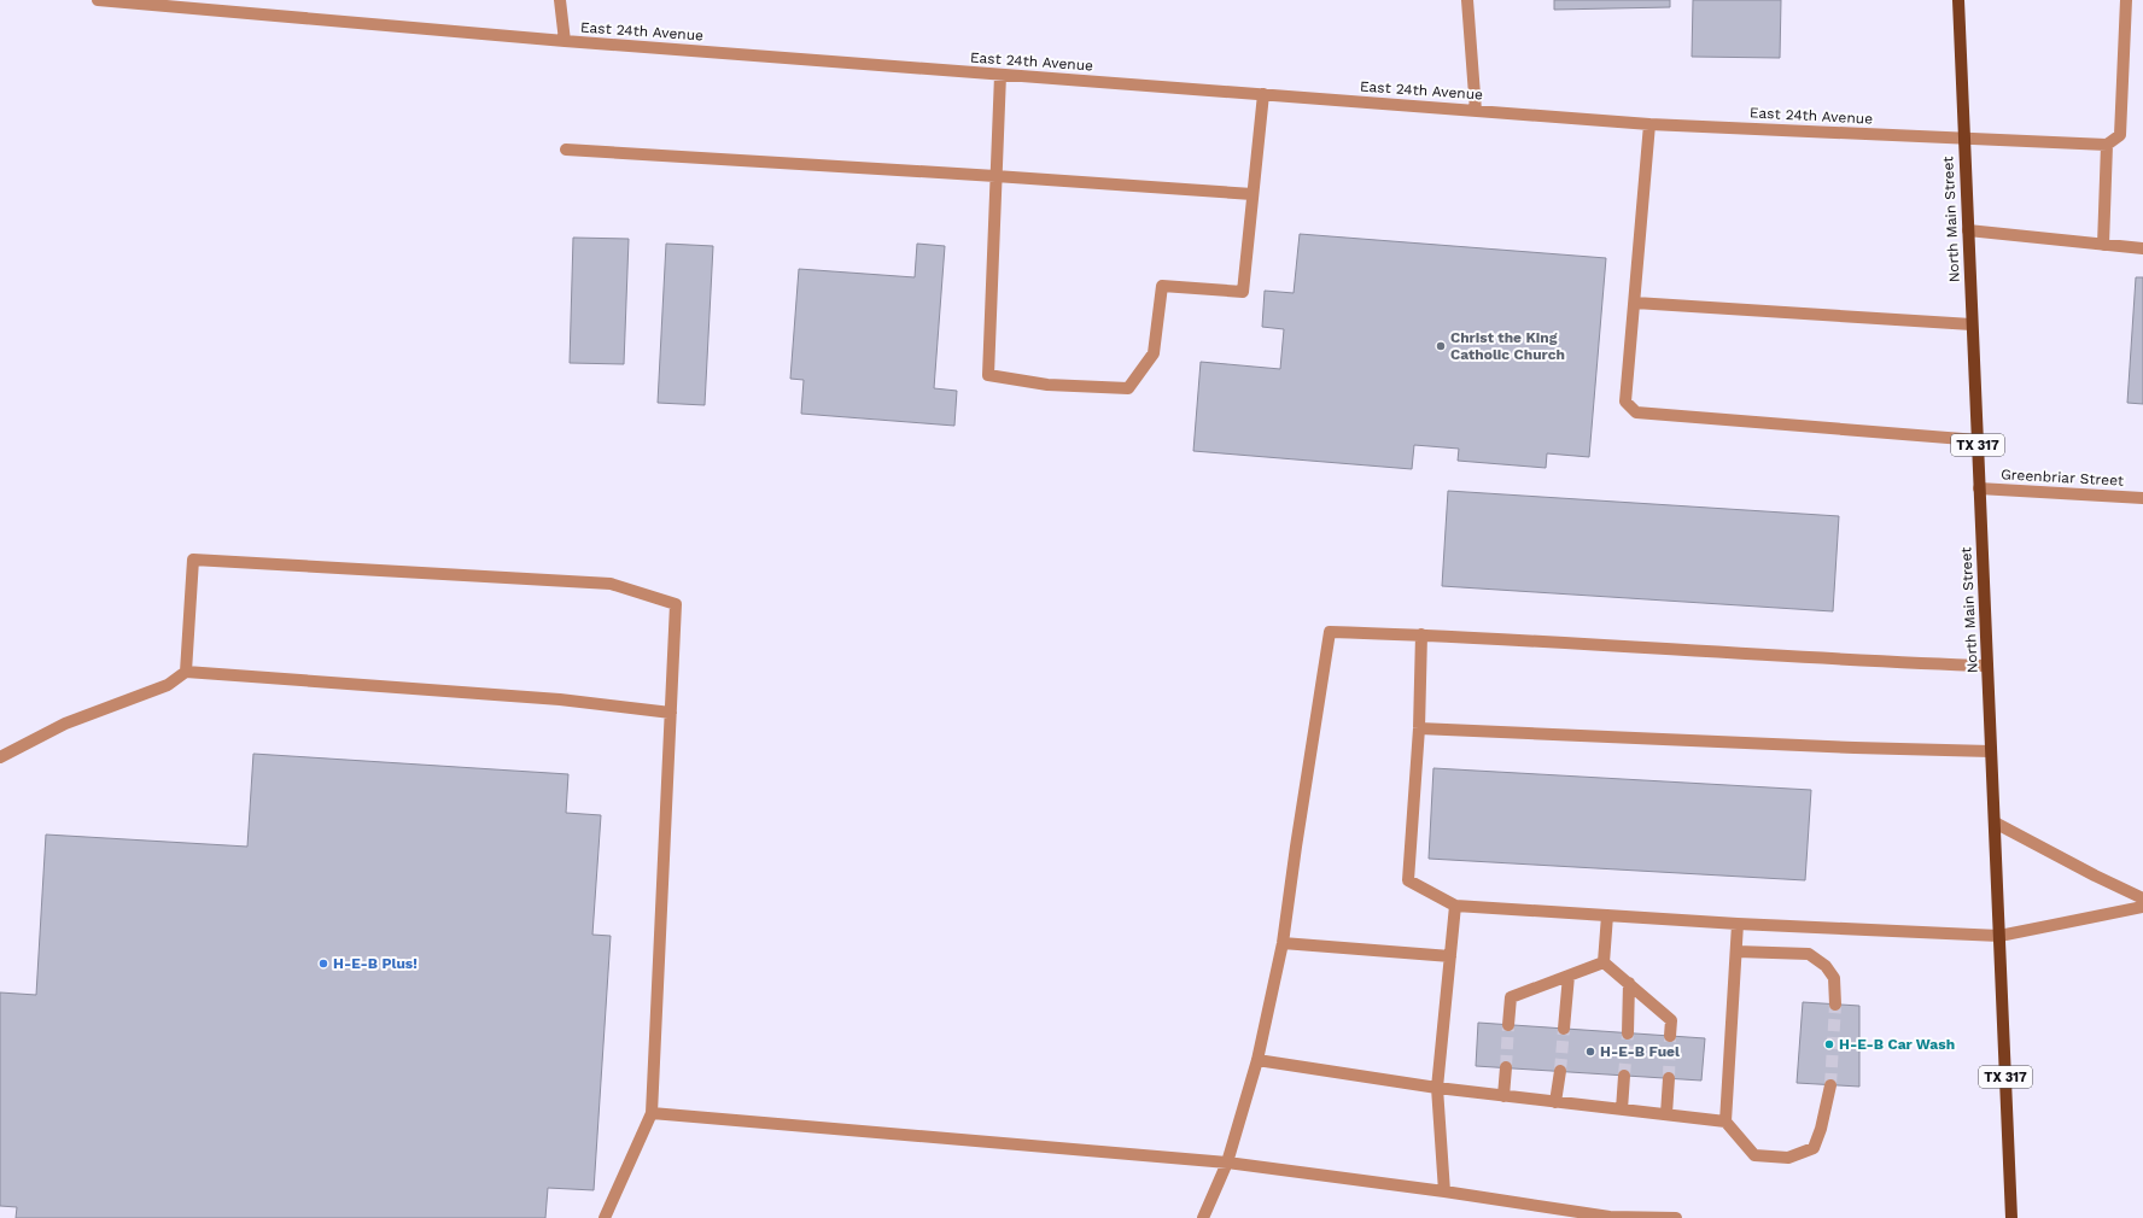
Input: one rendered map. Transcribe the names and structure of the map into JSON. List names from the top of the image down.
{
  "streets": {
    "main road": ["North Main Street", "TX 317"],
    "street": ["East 24th Avenue", "Greenbriar Street"]
  },
  "crossings": [
    ["East 24th Avenue", "North Main Street"],
    ["North Main Street", "Greenbriar Street"]
  ],
  "places": [
    "Christ the King Catholic Church",
    "H-E-B Plus!",
    "H-E-B Car Wash",
    "H-E-B Fuel"
  ]
}
